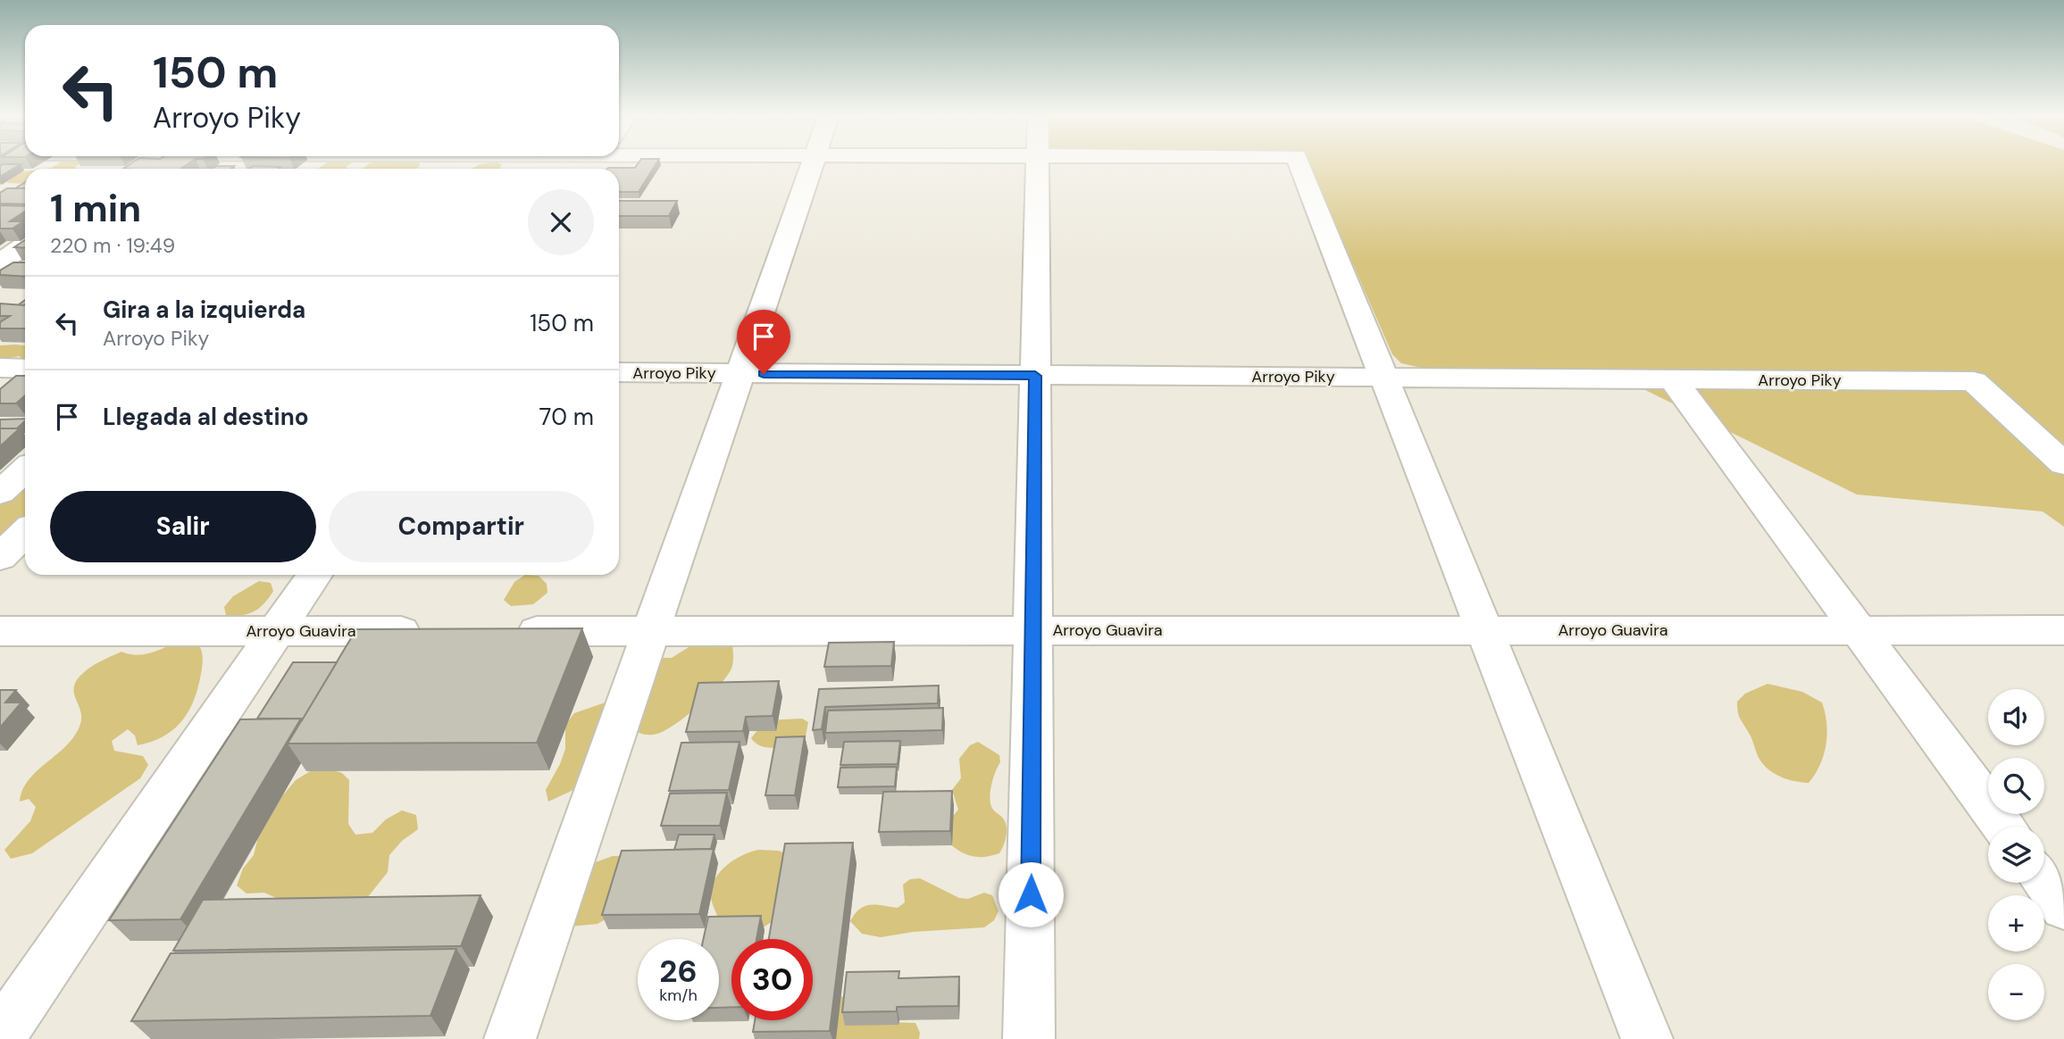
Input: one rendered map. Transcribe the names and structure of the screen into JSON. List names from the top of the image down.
{
  "streets": {
    "street": ["Arroyo Piky", "Arroyo Guavira"]
  },
  "page": {
    "turn": ["150 m", "Arroyo Piky"],
    "heading": ["1 min", "220 m · 19:49"],
    "list": [
      {
        "name": "Gira a la izquierda",
        "note": "Arroyo Piky",
        "value": "150 m"
      },
      {
        "name": "Llegada al destino",
        "value": "70 m"
      }
    ],
    "buttons": ["Salir", "Compartir"],
    "map_buttons": ["+", "−"],
    "speed": "26 km/h",
    "limit": "30"
  }
}
